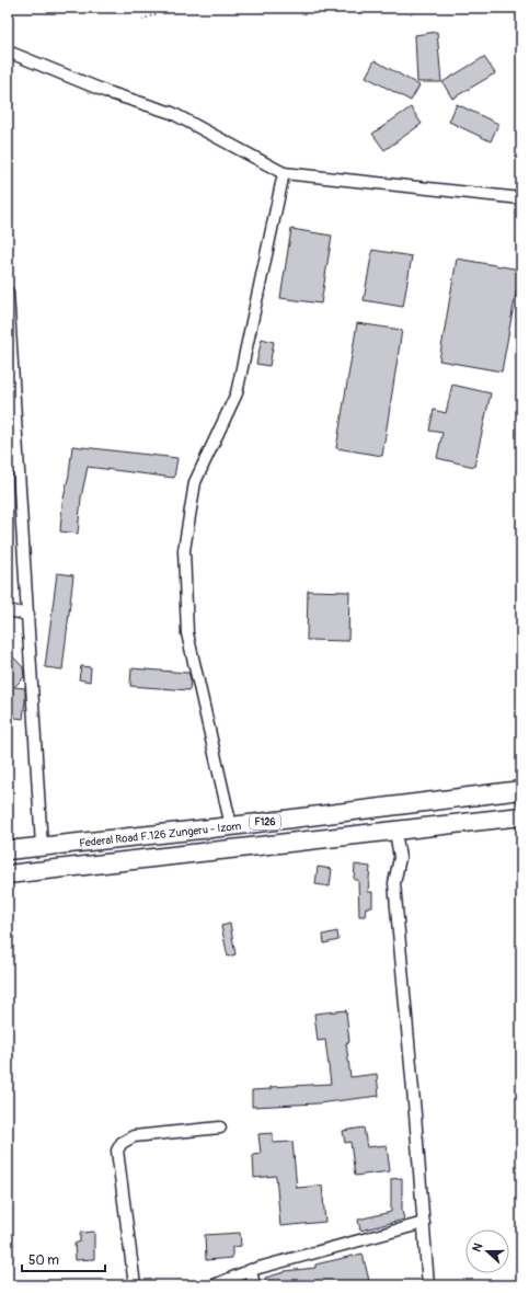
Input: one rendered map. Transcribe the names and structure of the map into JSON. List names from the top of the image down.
{
  "streets": {
    "main road": ["F126", "Federal Road F.126 Zungeru - Izom"]
  },
  "scale_bar": "50 m",
  "north": "left"
}
